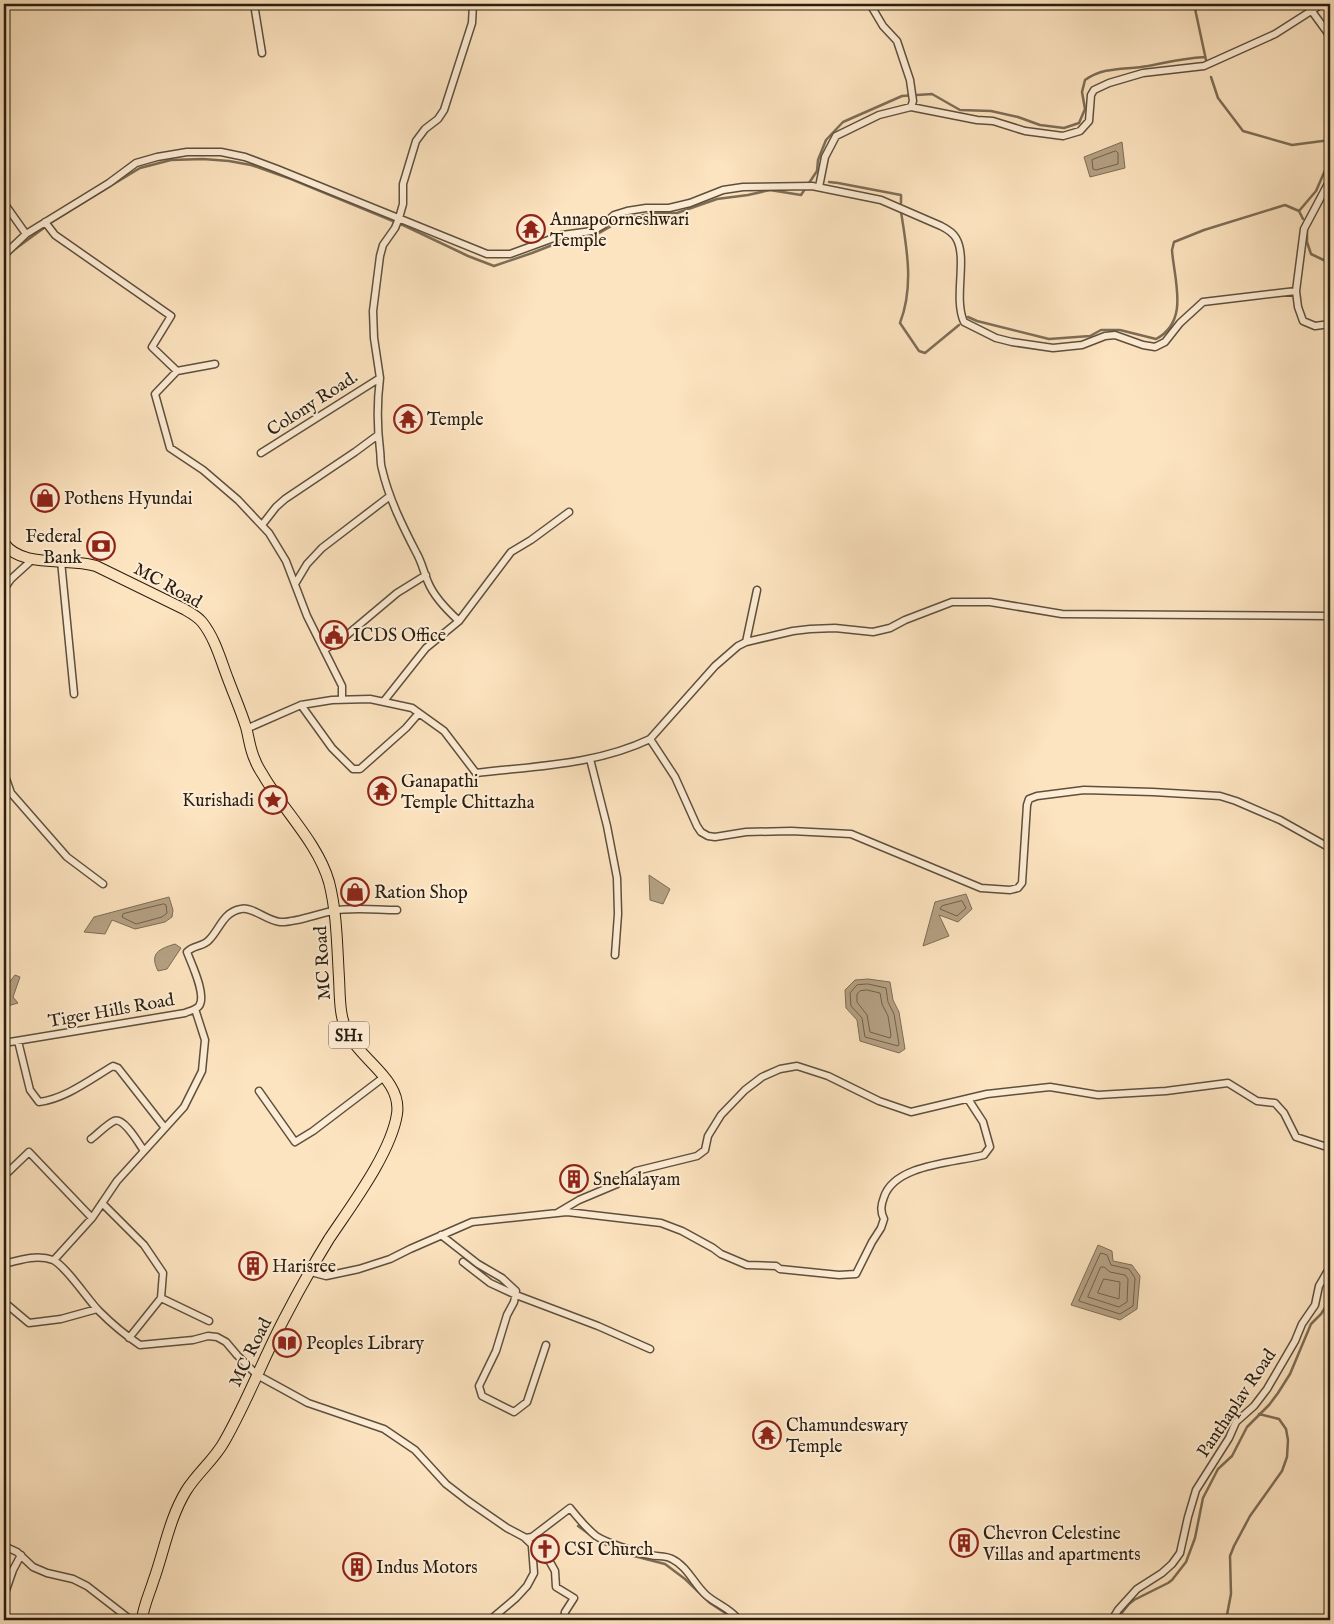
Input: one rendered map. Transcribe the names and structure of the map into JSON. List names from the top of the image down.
{
  "streets": {
    "main road": ["MC Road", "SH1"],
    "street": ["Colony Road.", "Tiger Hills Road", "Panthaplav Road"]
  },
  "crossings": [
    ["MC Road", "Tiger Hills Road"]
  ],
  "places": {
    "temple": [
      "Annapoorneshwari Temple",
      "Temple",
      "Ganapathi Temple Chittazha",
      "Chamundeswary Temple"
    ],
    "shop": ["Pothens Hyundai", "Ration Shop"],
    "bank": ["Federal Bank"],
    "public building": ["ICDS Office"],
    "place": ["Kurishadi"],
    "building": [
      "Snehalayam",
      "Harisree",
      "Chevron Celestine Villas and apartments",
      "Indus Motors"
    ],
    "library": ["Peoples Library"],
    "church": ["CSI Church"]
  }
}
